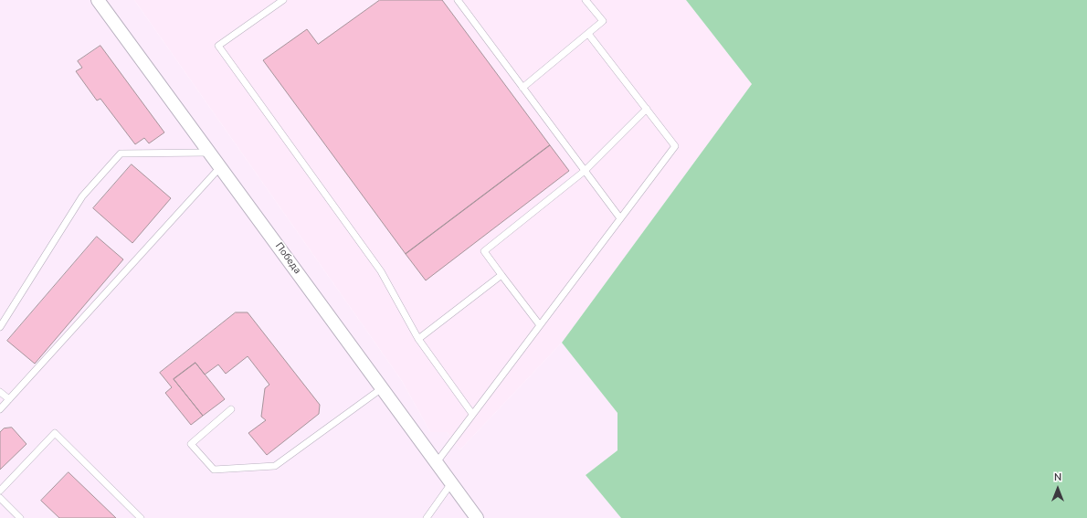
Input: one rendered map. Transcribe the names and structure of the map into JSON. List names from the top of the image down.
{
  "streets": {
    "street": ["Победа"]
  },
  "north": "top"
}
